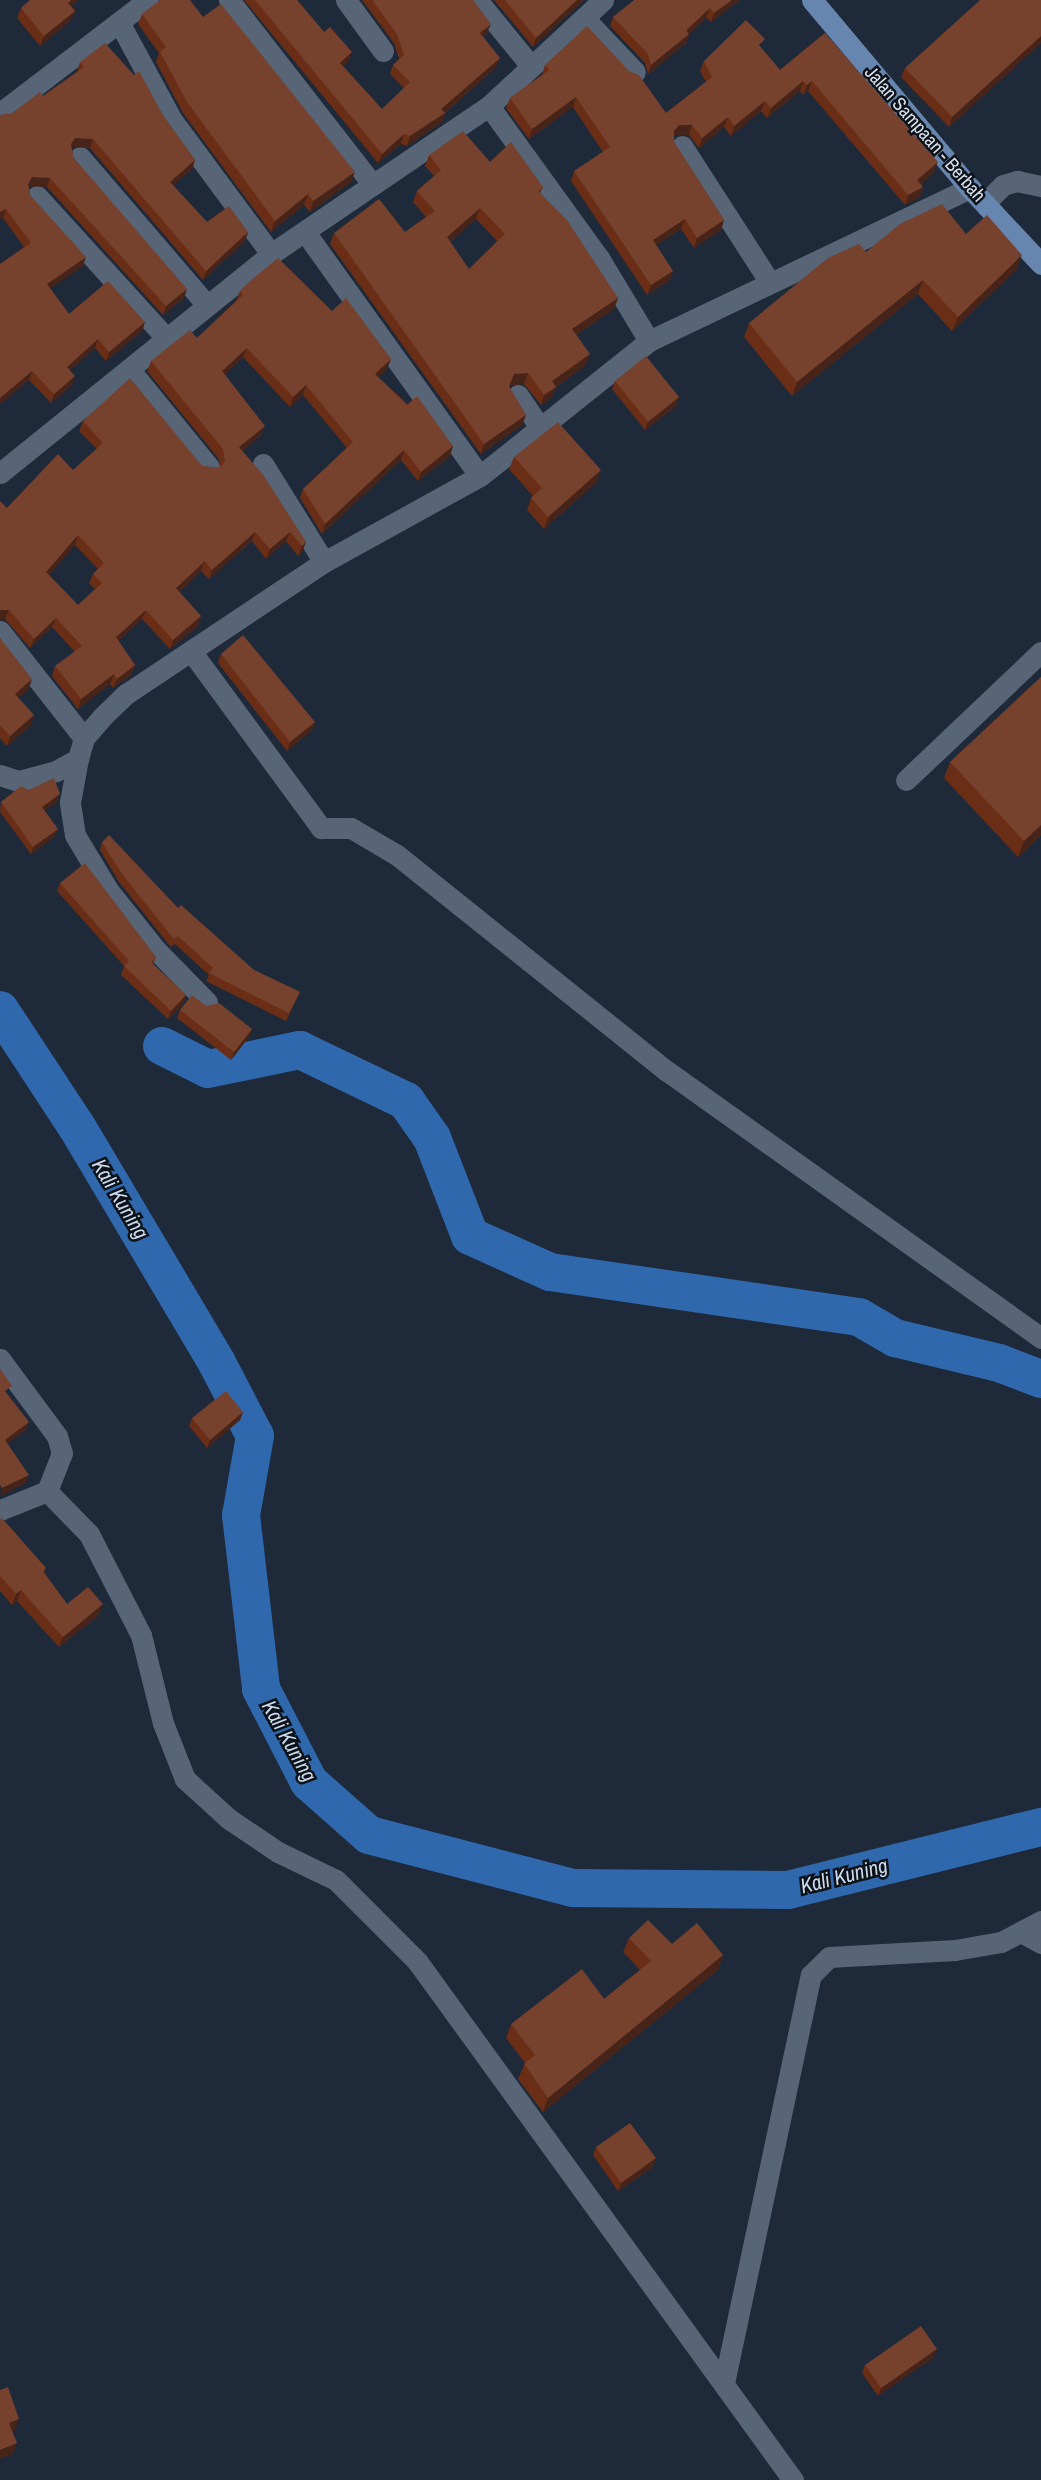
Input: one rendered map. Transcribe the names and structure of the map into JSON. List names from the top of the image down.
{
  "streets": {
    "main road": ["Jalan Sampaan - Berbah"]
  },
  "water": ["Kali Kuning"]
}
